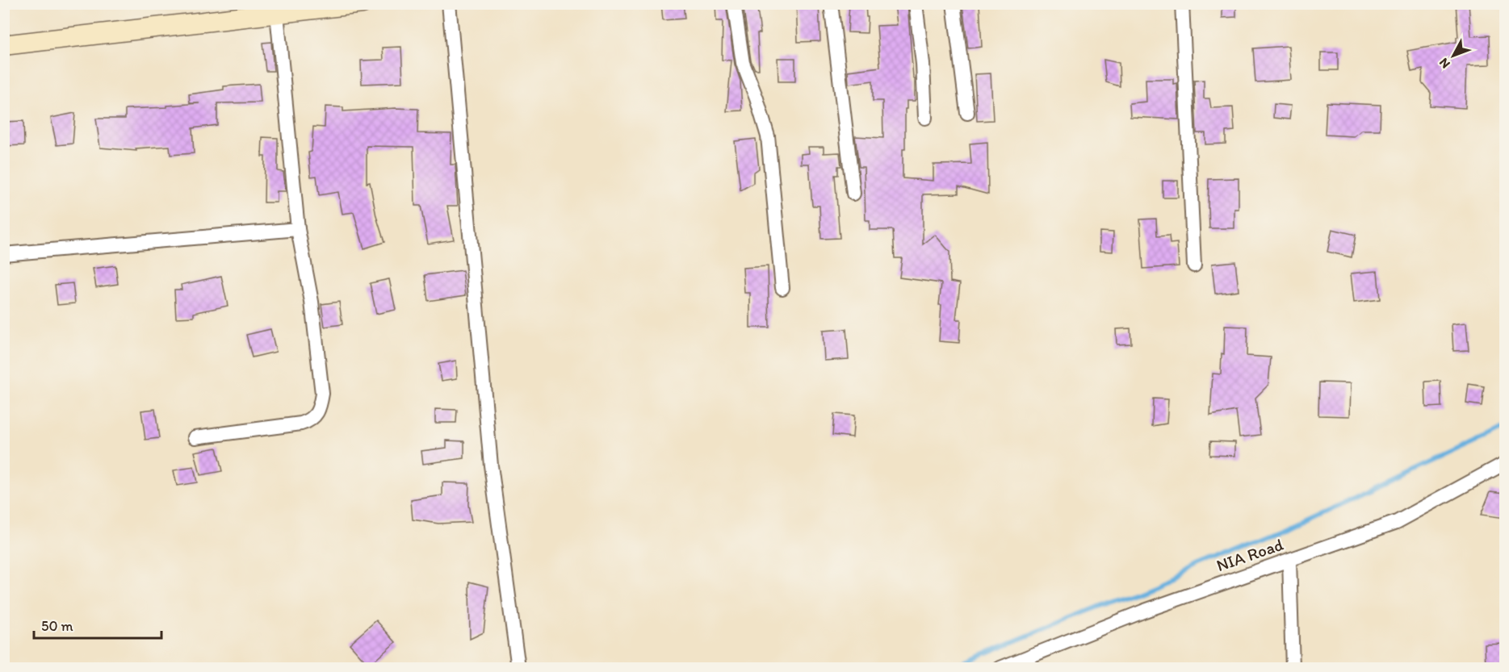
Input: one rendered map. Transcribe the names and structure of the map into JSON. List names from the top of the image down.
{
  "streets": {
    "street": ["NIA Road"]
  },
  "scale_bar": "50 m",
  "north": "bottom left"
}
